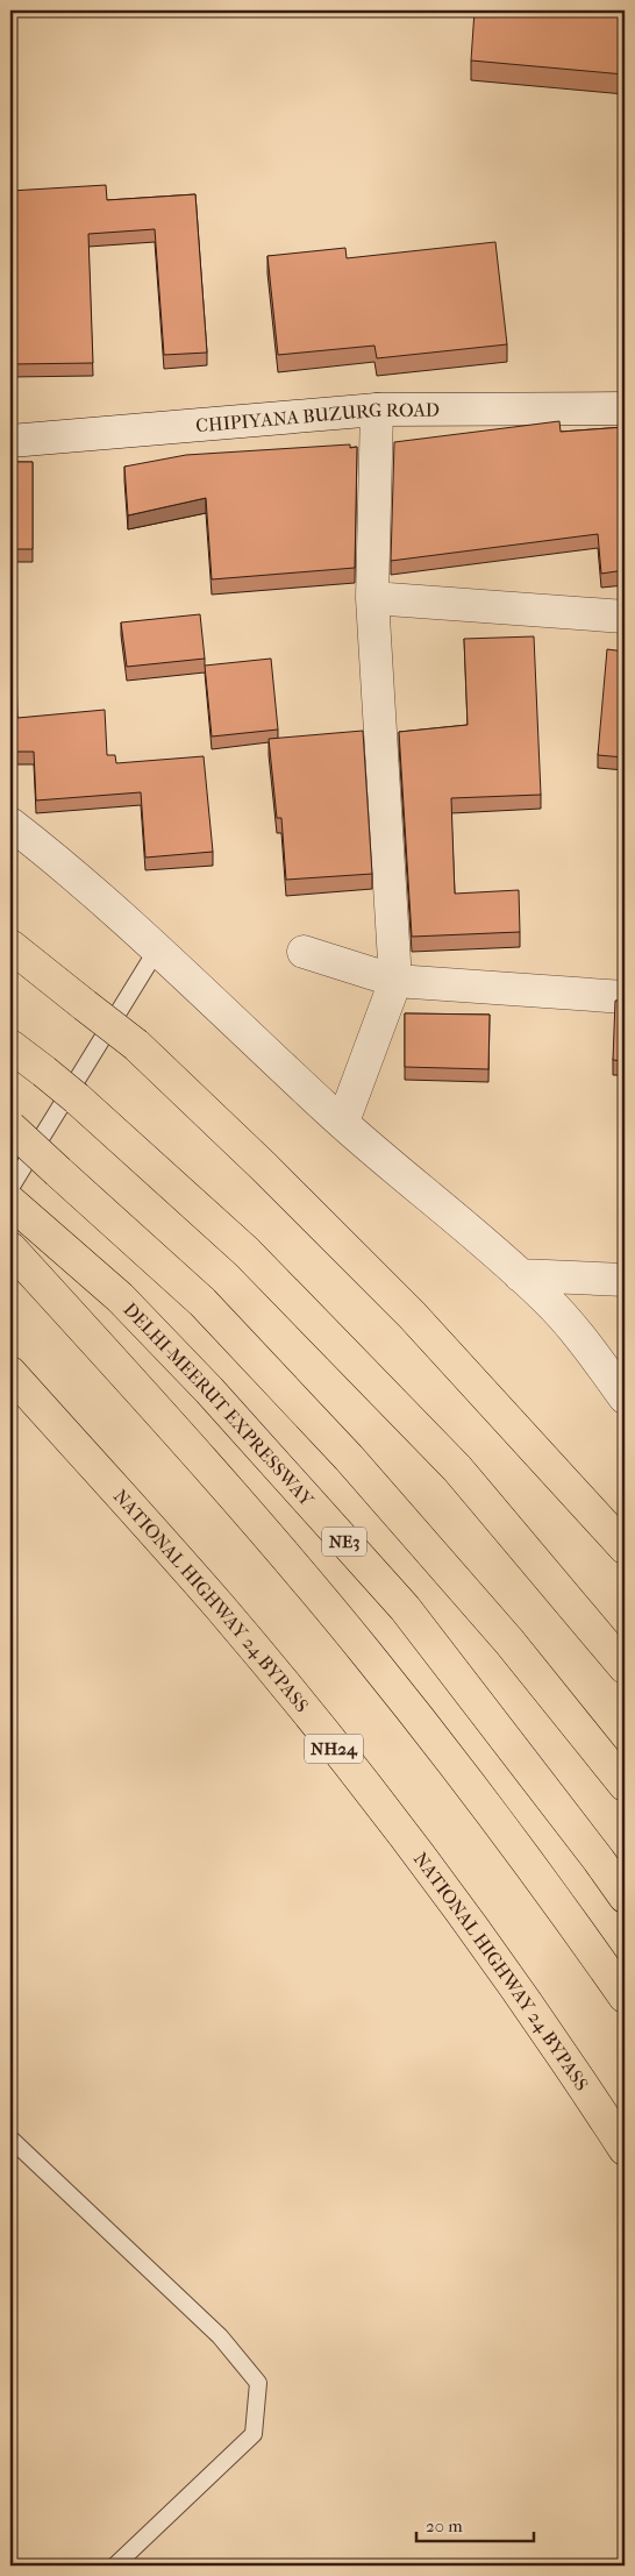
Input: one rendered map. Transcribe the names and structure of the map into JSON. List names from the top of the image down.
{
  "streets": {
    "highway": [
      "DELHI-MEERUT EXPRESSWAY",
      "NE3",
      "NATIONAL HIGHWAY 24 BYPASS",
      "NH24"
    ],
    "street": ["CHIPIYANA BUZURG ROAD"]
  },
  "scale_bar": "20 m"
}
